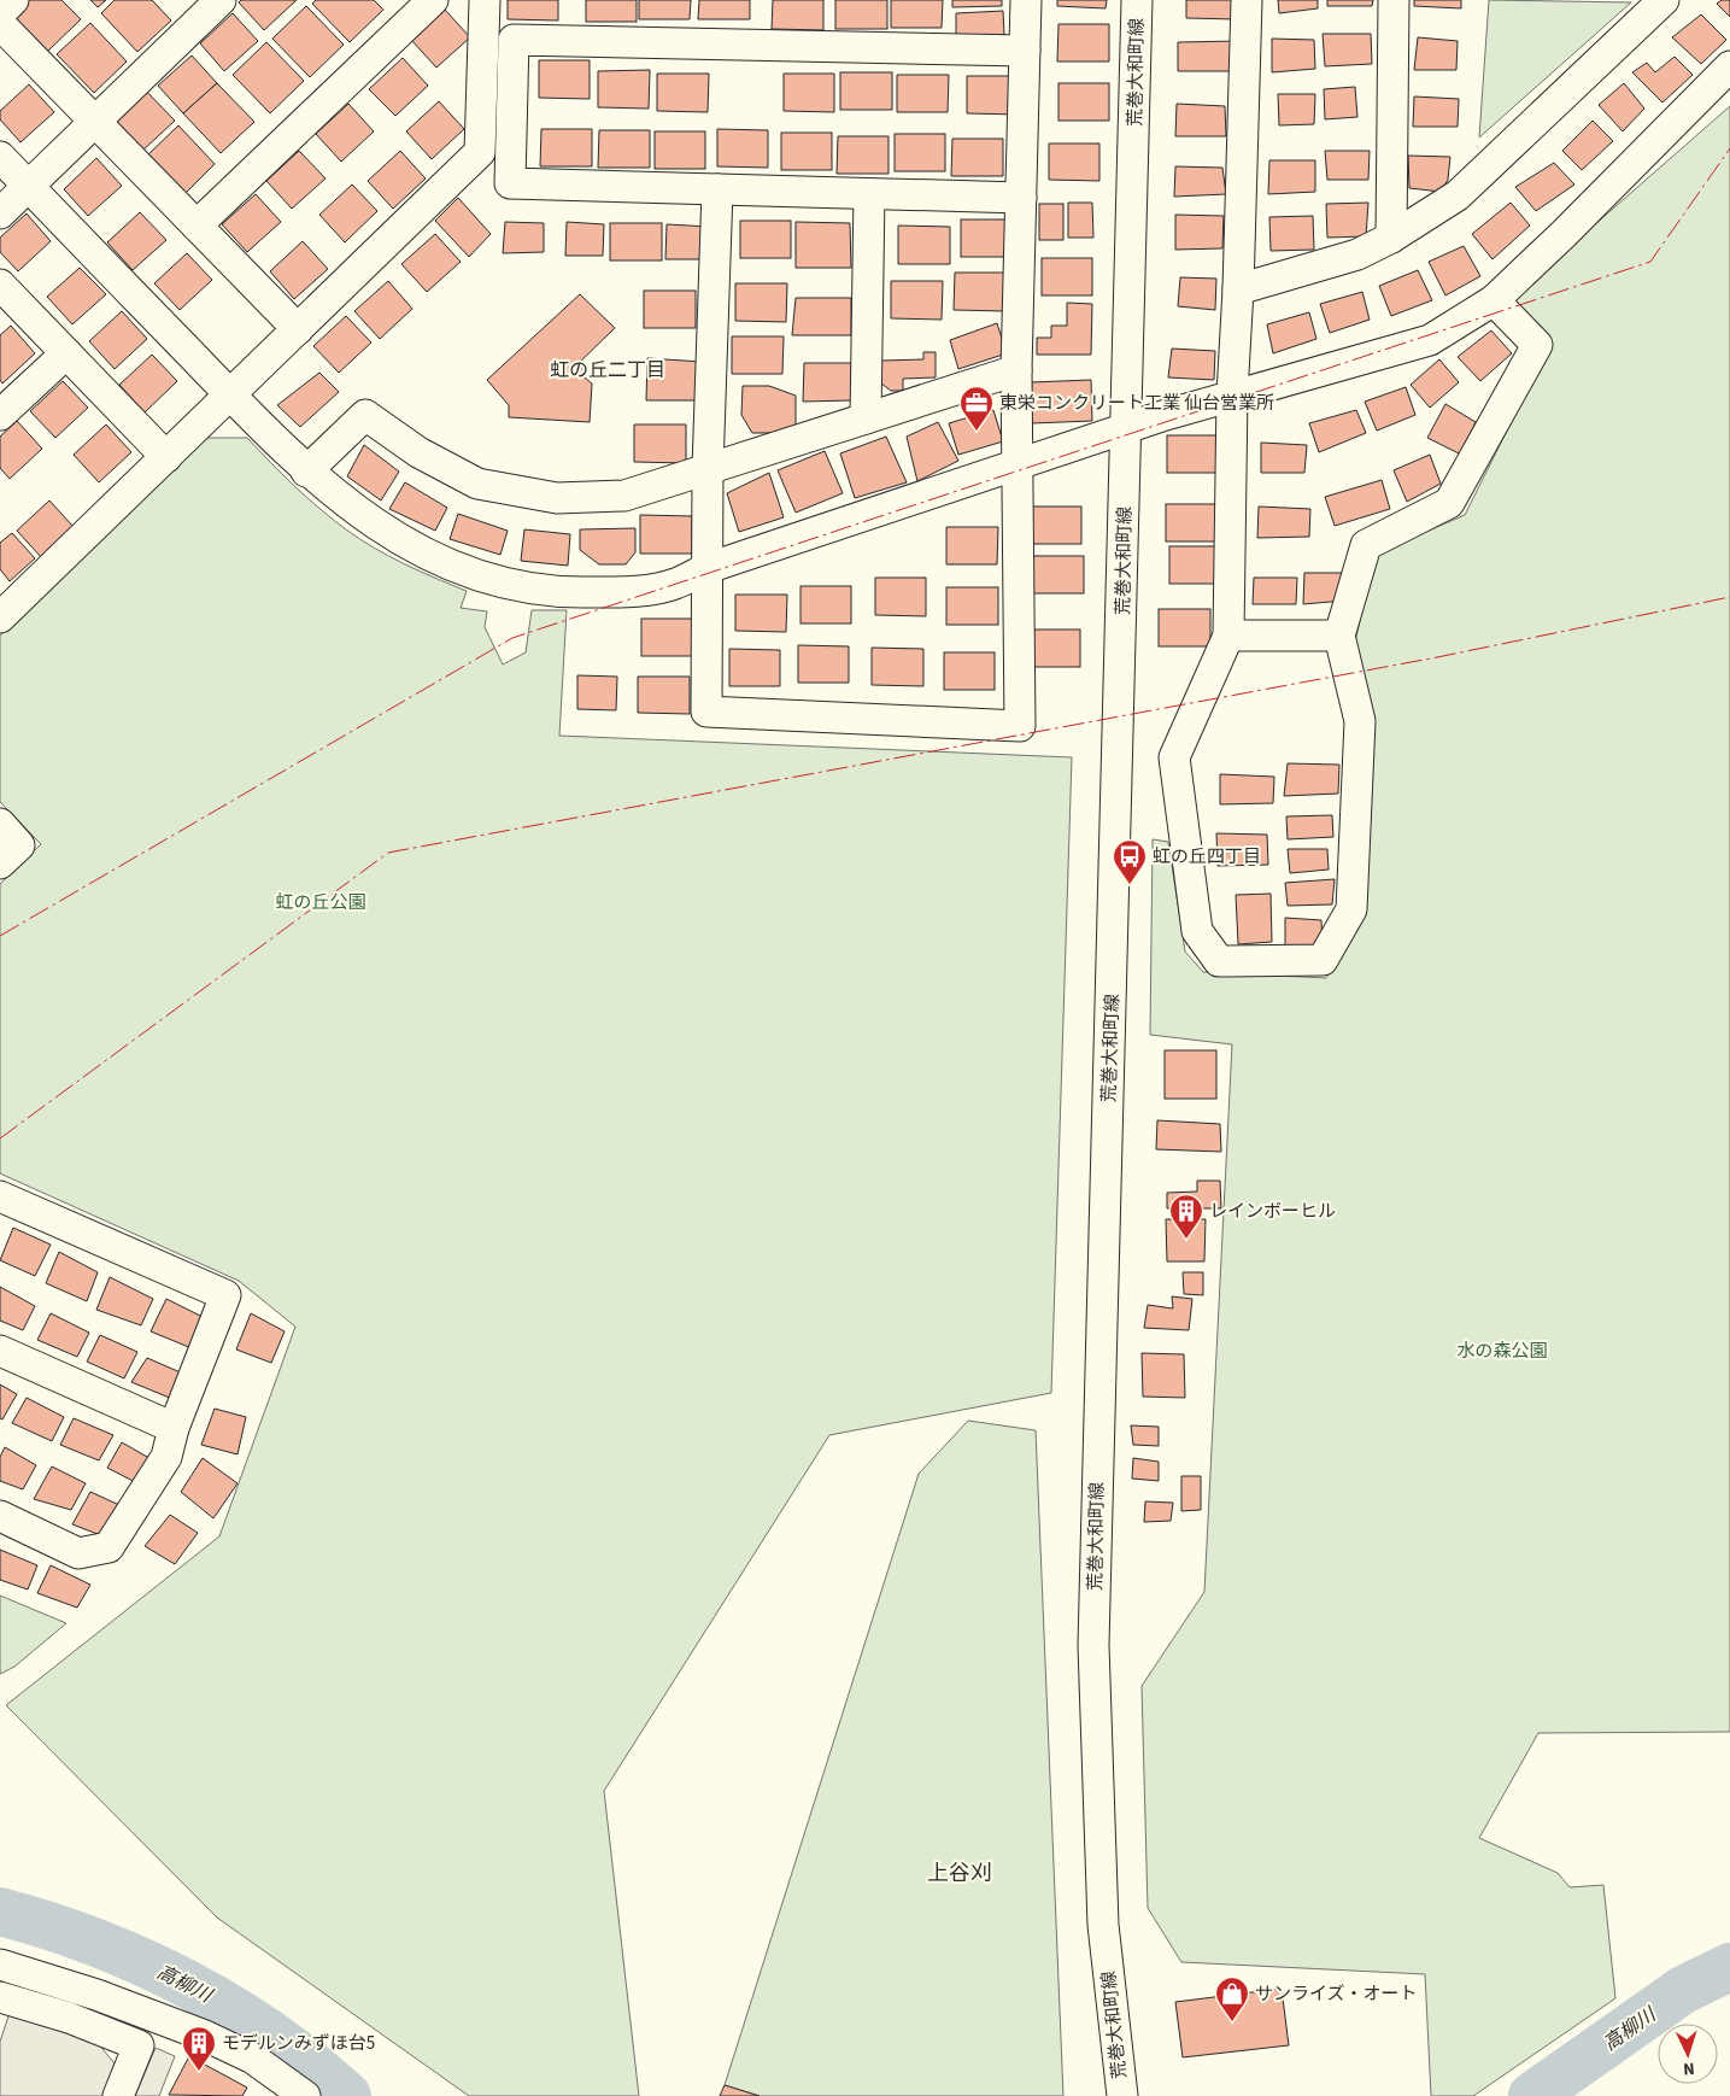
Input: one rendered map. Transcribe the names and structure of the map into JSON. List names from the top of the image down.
{
  "streets": {
    "street": ["荒巻大和町線"]
  },
  "districts": ["虹の丘二丁目", "上谷刈"],
  "water": ["高柳川"],
  "parks": ["虹の丘公園", "水の森公園"],
  "places": {
    "office": ["東栄コンクリート工業 仙台営業所"],
    "bus stop": ["虹の丘四丁目"],
    "building": ["レインボーヒル", "モデルンみずほ台5"],
    "shop": ["サンライズ・オート"]
  },
  "north": "bottom"
}
